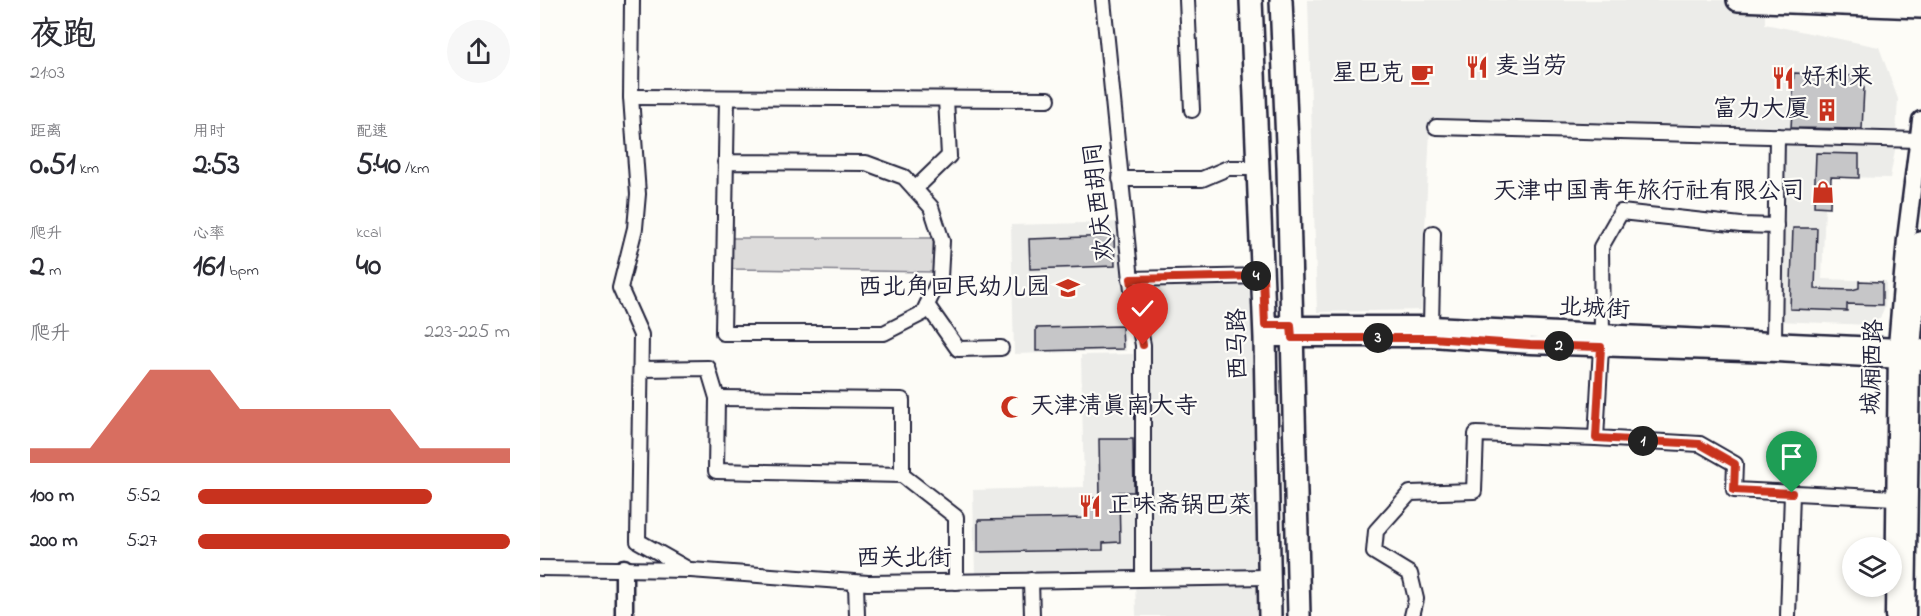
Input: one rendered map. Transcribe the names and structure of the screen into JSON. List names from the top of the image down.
{
  "streets": {
    "main road": ["西马路"],
    "street": [
      "欢庆西胡同",
      "北城街",
      "城厢西路",
      "西关北街"
    ]
  },
  "crossings": [
    ["欢庆西胡同", "西关北街"],
    ["北城街", "西马路"],
    ["北城街", "城厢西路"],
    ["西马路", "西关北街"]
  ],
  "places": {
    "restaurant": ["麦当劳", "好利来", "正味斋锅巴菜"],
    "cafe": ["星巴克"],
    "building": ["富力大厦"],
    "shop": ["天津中国青年旅行社有限公司"],
    "school or university": ["西北角回民幼儿园"],
    "mosque": ["天津清真南大寺"]
  },
  "page": {
    "heading": ["夜跑", "21:03"],
    "stats": [
      ["距离", "0.51 km"],
      ["用时", "2:53"],
      ["配速", "5:40 /km"],
      ["爬升", "2 m"],
      ["心率", "161 bpm"],
      ["kcal", "40"]
    ],
    "pins": [
      "4",
      "3",
      "2",
      "1"
    ],
    "chart": ["爬升", "223–225 m"],
    "list": [
      {
        "name": "100 m",
        "note": "5:52"
      },
      {
        "name": "200 m",
        "note": "5:27"
      }
    ]
  }
}
